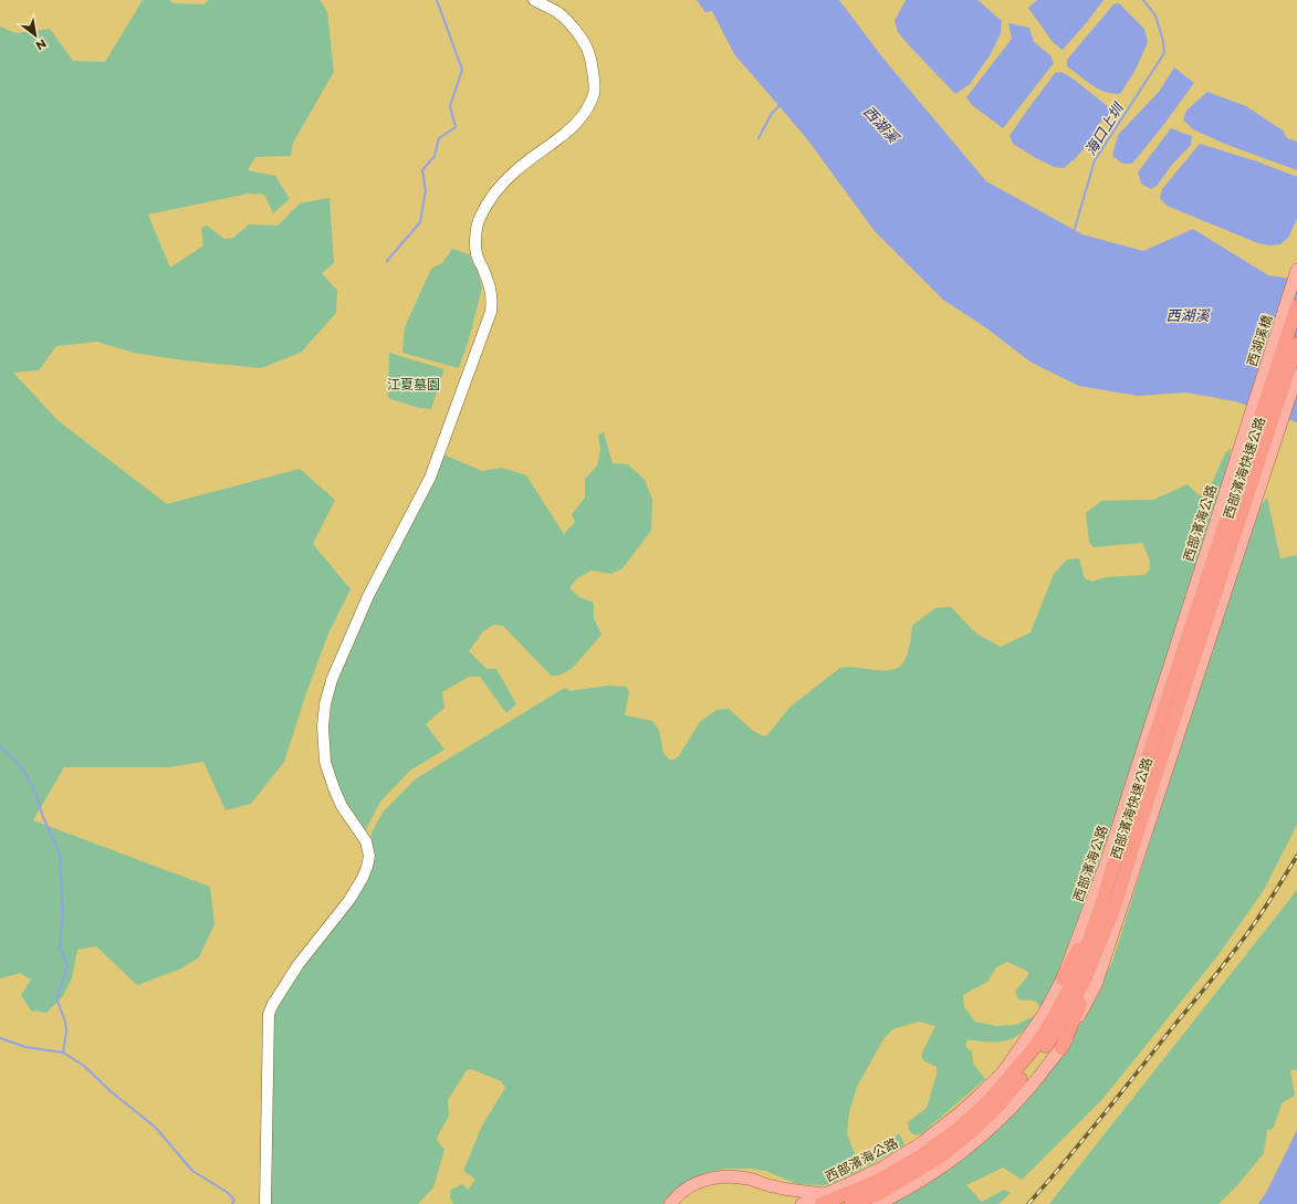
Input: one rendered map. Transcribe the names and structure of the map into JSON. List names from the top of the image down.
{
  "streets": {
    "highway": ["西部濱海快速公路"],
    "main road": ["西湖溪橋", "西部濱海公路"]
  },
  "crossings": [
    ["西湖溪橋", "西部濱海快速公路"],
    ["西湖溪橋", "西部濱海公路"],
    ["西部濱海快速公路", "西部濱海公路"]
  ],
  "water": ["西湖溪", "海口上圳"],
  "parks": ["江夏墓園"],
  "north": "bottom right"
}
